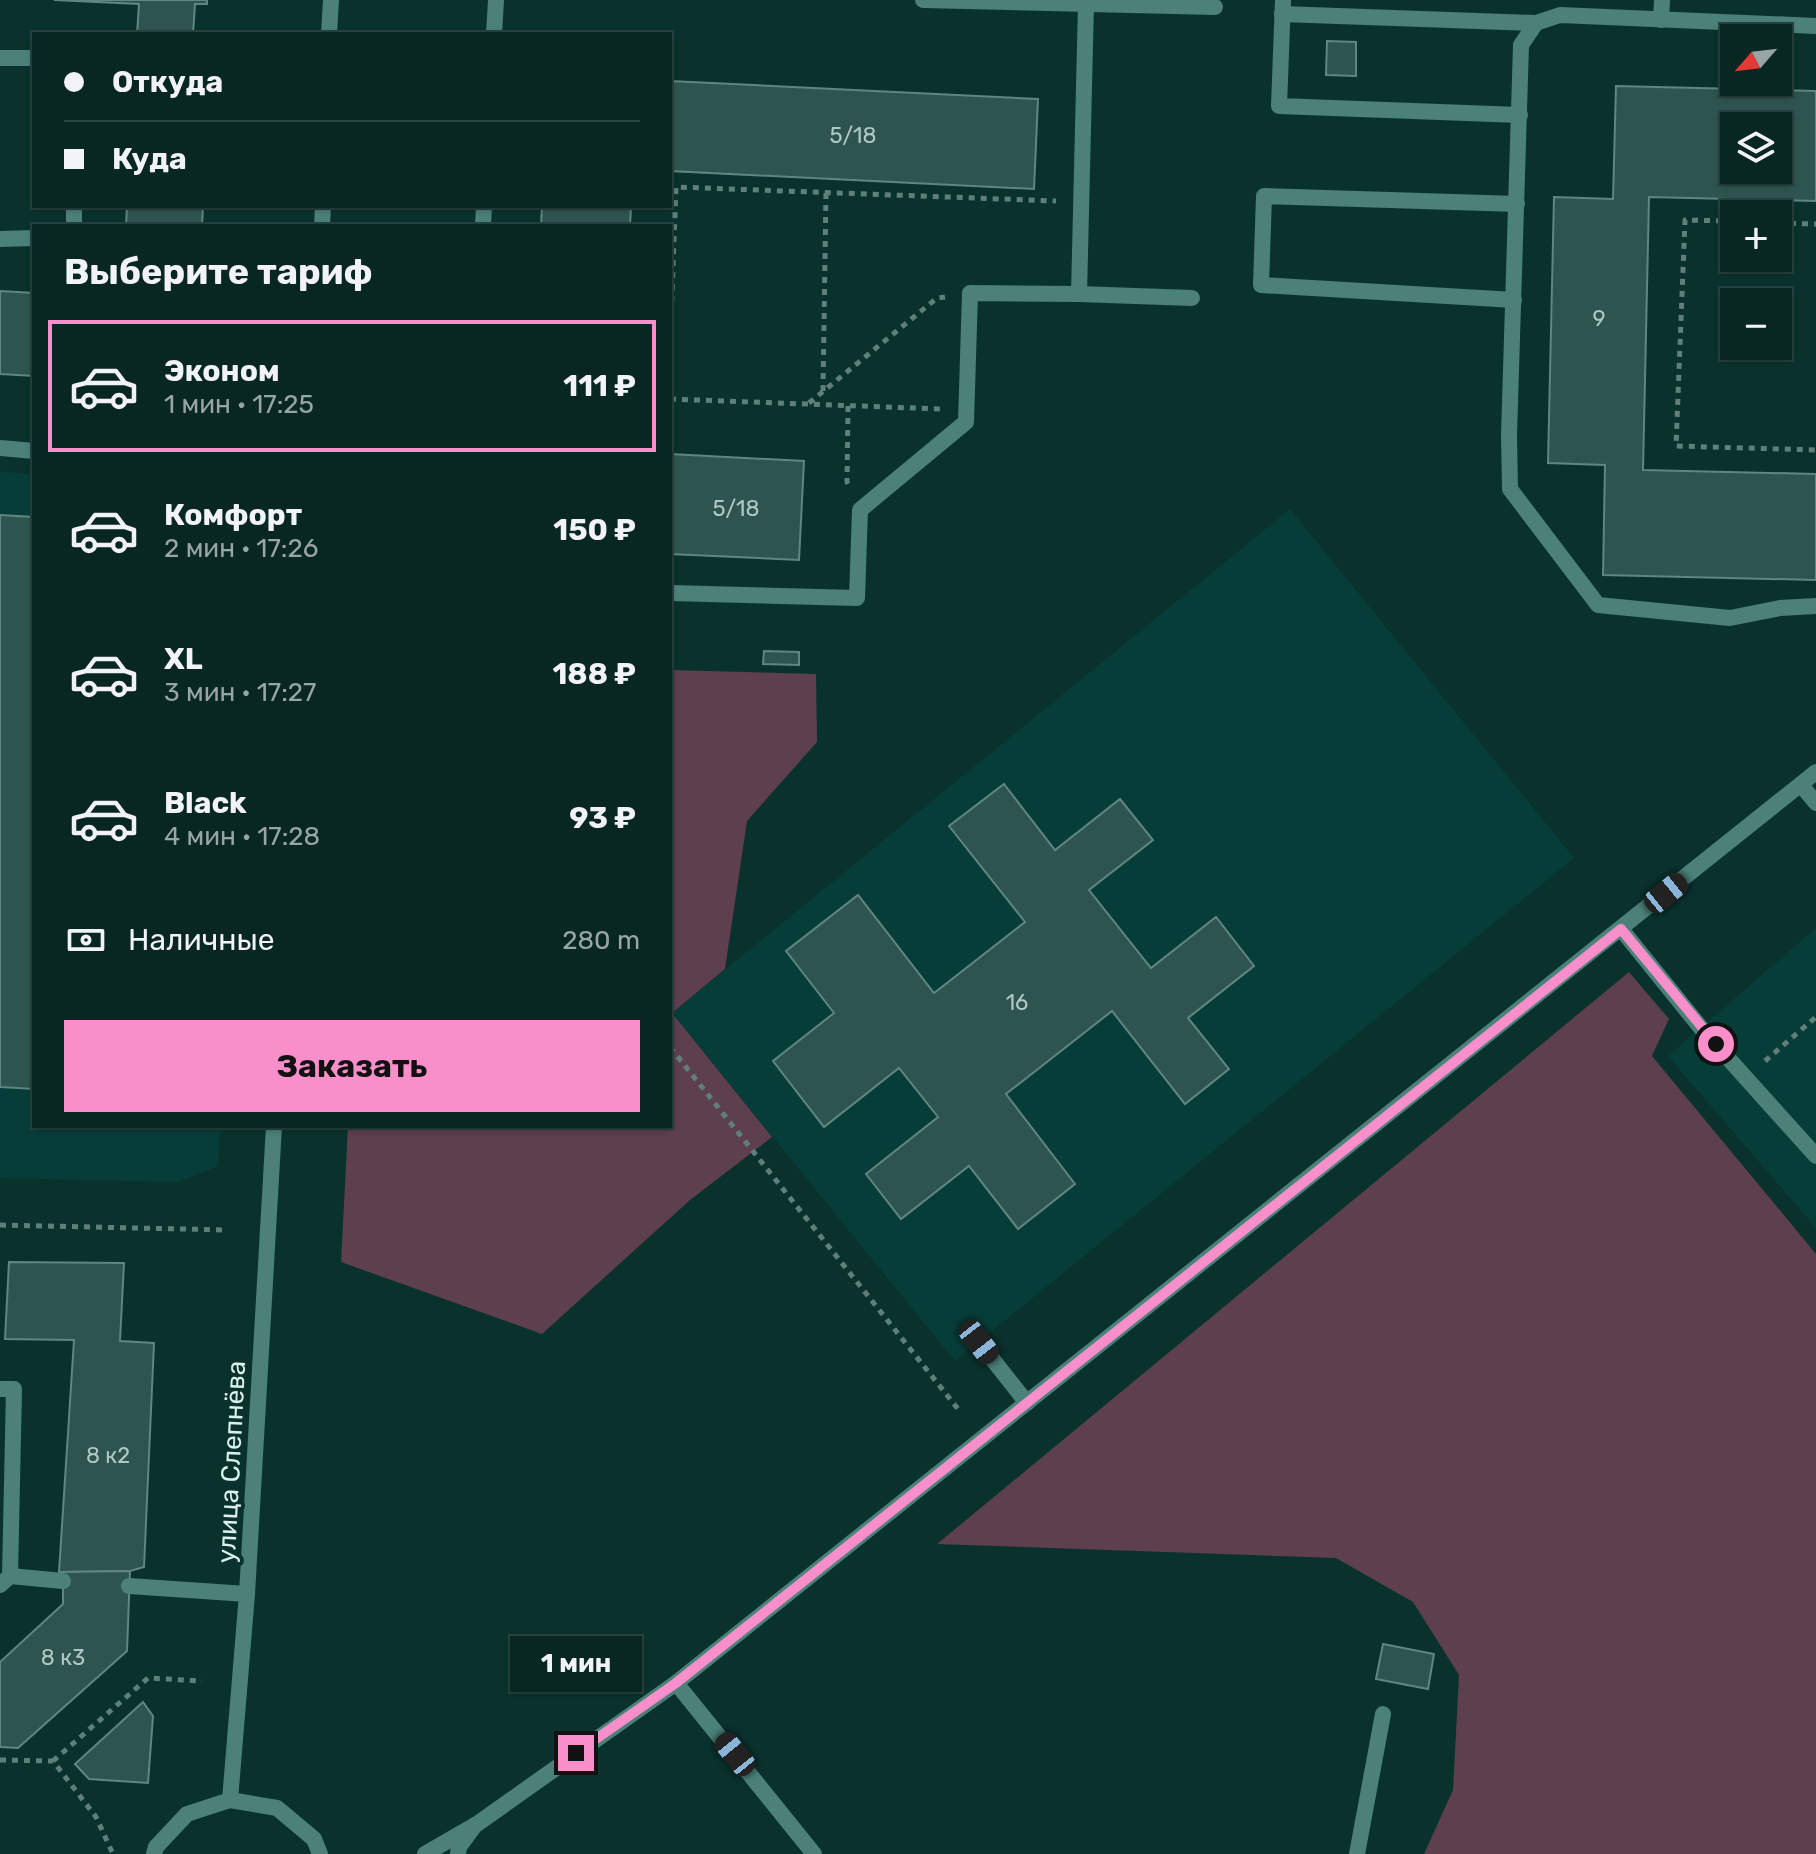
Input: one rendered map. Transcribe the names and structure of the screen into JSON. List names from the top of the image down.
{
  "streets": {
    "street": ["улица Слепнёва"]
  },
  "house_numbers": [
    "5/18",
    "9",
    "5/18",
    "16",
    "8 к2",
    "8 к3"
  ],
  "north": "bottom left",
  "page": {
    "map_buttons": ["+", "−"],
    "banner": ["Откуда", "Куда"],
    "heading": "Выберите тариф",
    "list": [
      {
        "name": "Эконом",
        "note": "1 мин · 17:25",
        "value": "111 ₽"
      },
      {
        "name": "Комфорт",
        "note": "2 мин · 17:26",
        "value": "150 ₽"
      },
      {
        "name": "XL",
        "note": "3 мин · 17:27",
        "value": "188 ₽"
      },
      {
        "name": "Black",
        "note": "4 мин · 17:28",
        "value": "93 ₽"
      }
    ],
    "pay": ["Наличные", "280 m"],
    "buttons": "Заказать",
    "bubble": "1 мин"
  }
}
